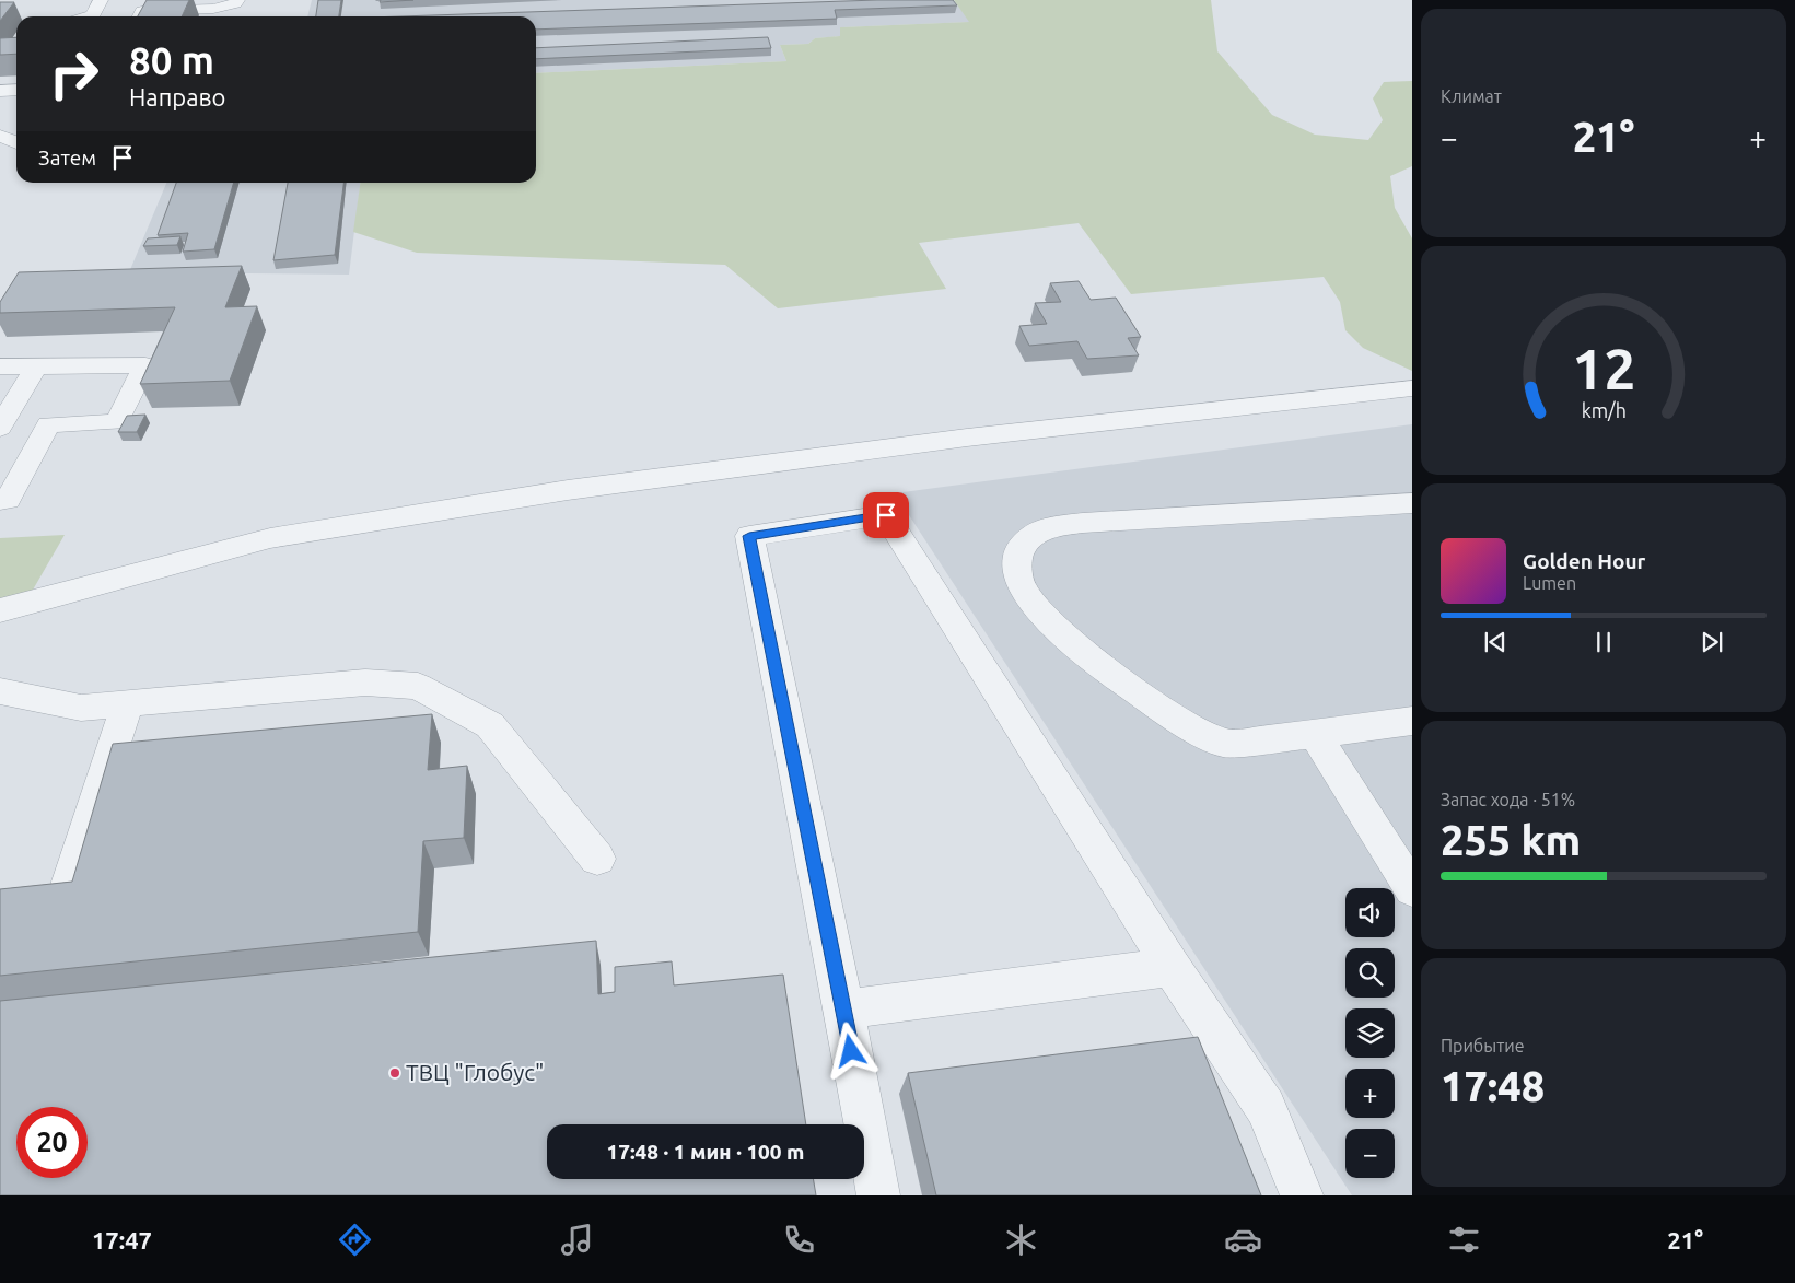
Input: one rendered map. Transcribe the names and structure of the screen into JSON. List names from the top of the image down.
{
  "places": ["ТВЦ \"Глобус\""],
  "page": {
    "tile": [
      "Климат",
      ["Запас хода · 51%", "255 km"],
      ["Прибытие", "17:48"]
    ],
    "turn": ["80 m", "Направо"],
    "heat": ["−", "21°", "+"],
    "then": "Затем",
    "song": ["Golden Hour", "Lumen"],
    "map_buttons": ["+", "−"],
    "limit": "20",
    "trip": "17:48 · 1 мин · 100 m",
    "tabs": ["17:47", "21°"],
    "gauge": ["12", "km/h"]
  }
}
